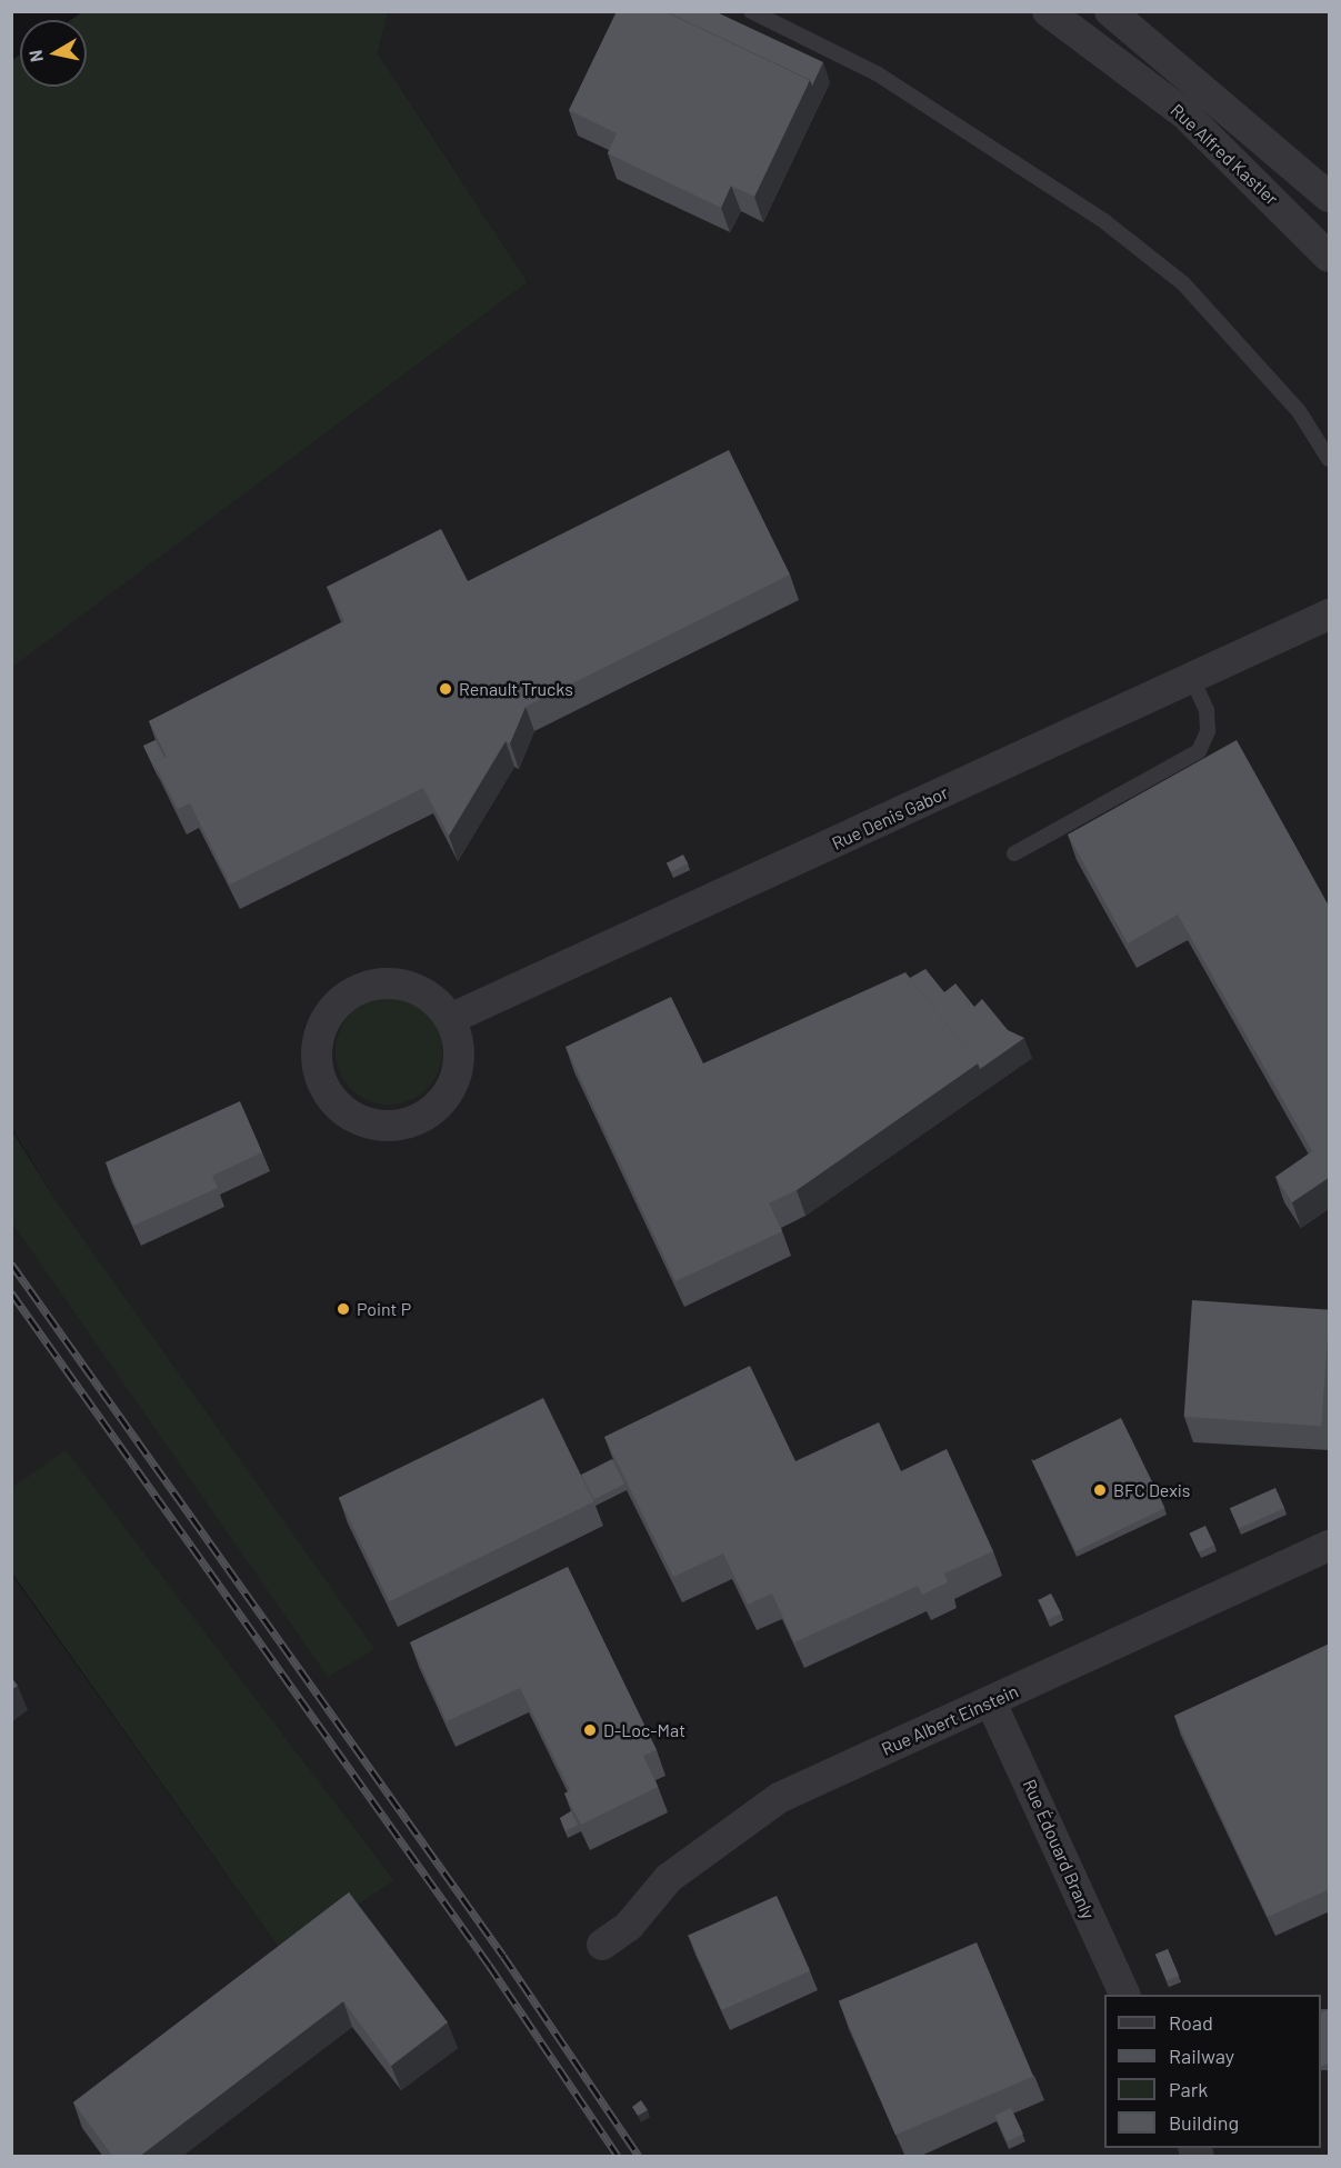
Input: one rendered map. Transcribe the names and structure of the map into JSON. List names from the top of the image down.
{
  "streets": {
    "street": [
      "Rue Alfred Kastler",
      "Rue Denis Gabor",
      "Rue Albert Einstein",
      "Rue Édouard Branly"
    ]
  },
  "crossings": [
    ["Rue Albert Einstein", "Rue Édouard Branly"]
  ],
  "places": [
    "Renault Trucks",
    "Point P",
    "BFC Dexis",
    "D-Loc-Mat"
  ],
  "legend": [
    "Road",
    "Railway",
    "Park",
    "Building"
  ],
  "north": "left"
}
